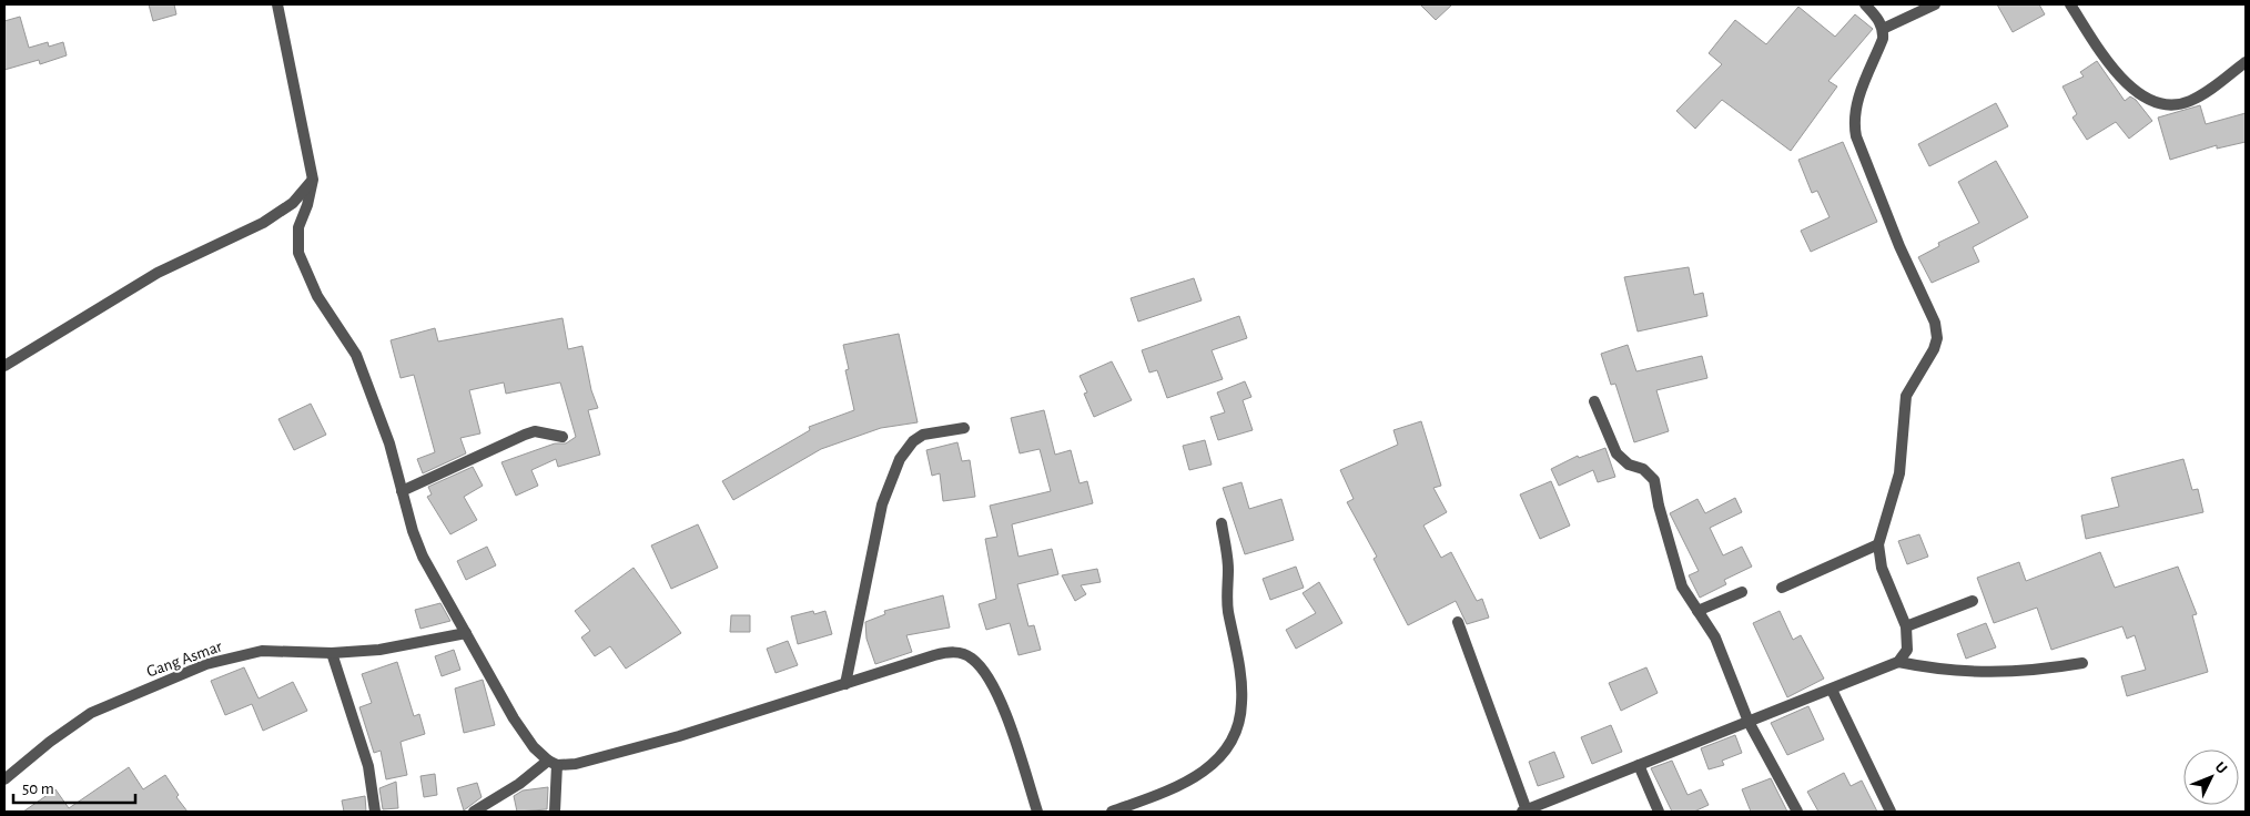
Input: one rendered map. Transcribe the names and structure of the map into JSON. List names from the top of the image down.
{
  "streets": {
    "street": ["Gang Asmar"]
  },
  "scale_bar": "50 m",
  "north": "top right"
}
